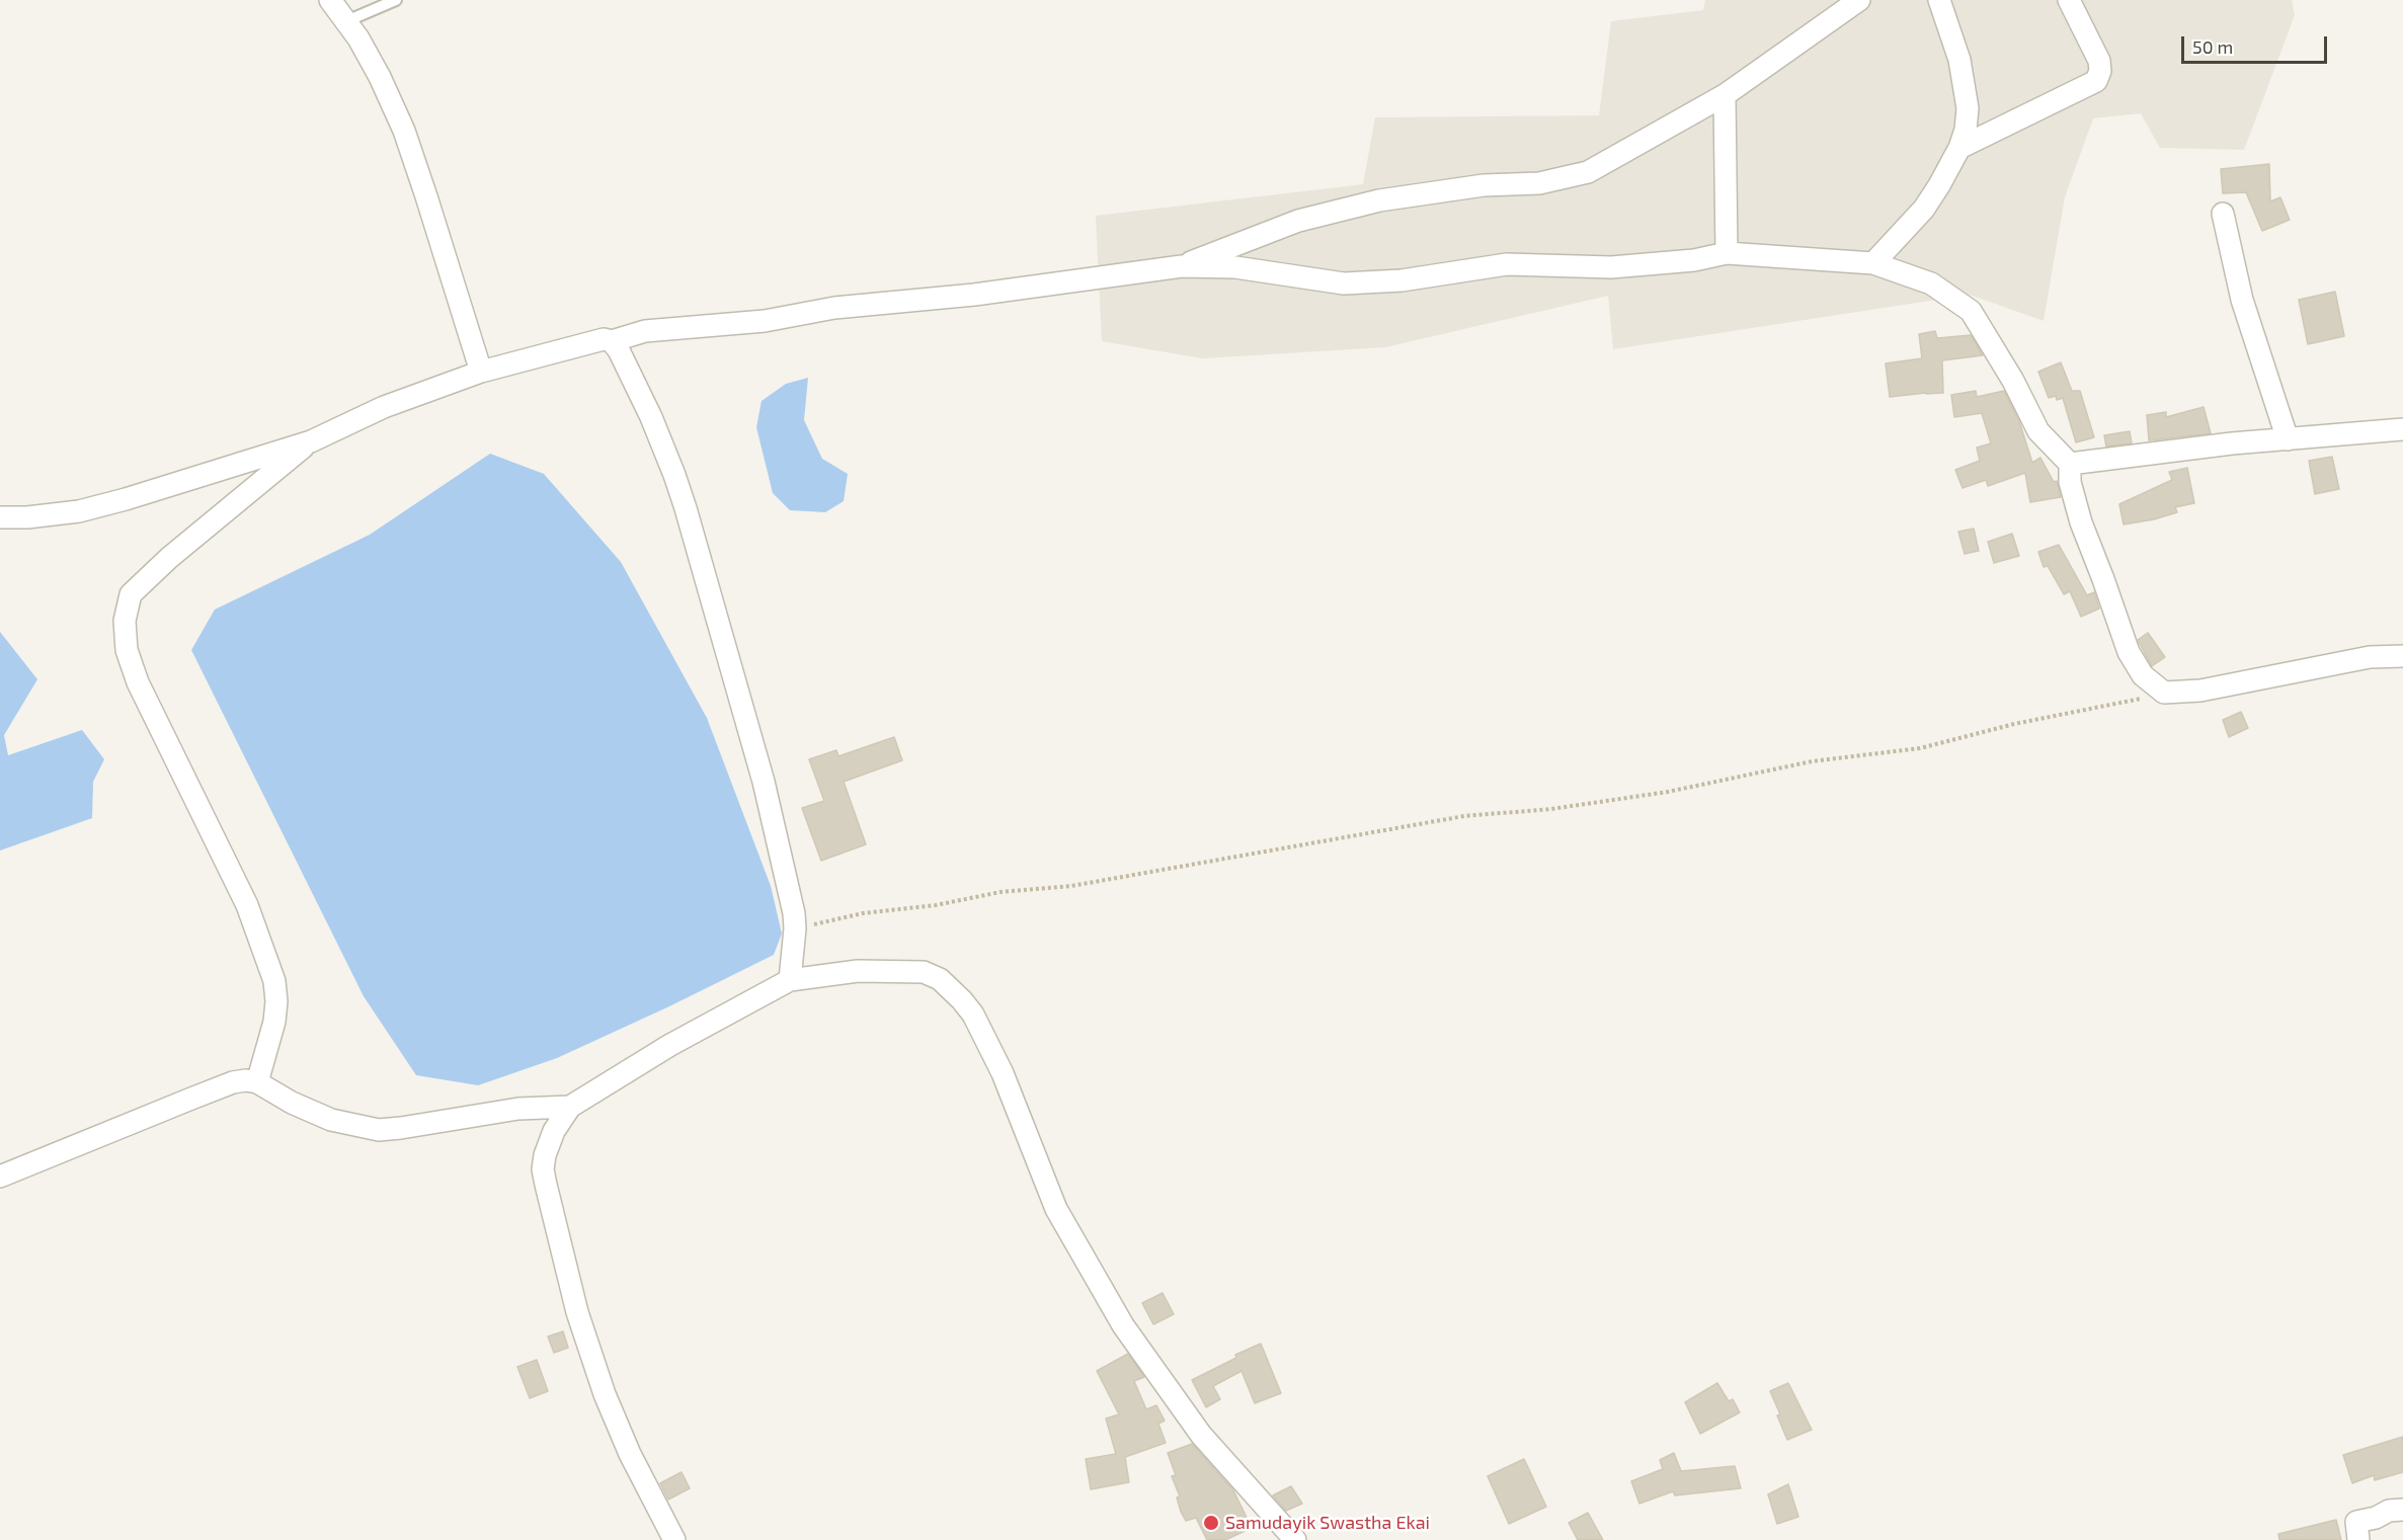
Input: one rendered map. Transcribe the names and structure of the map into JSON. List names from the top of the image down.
{
  "places": ["Samudayik Swastha Ekai"],
  "scale_bar": "50 m"
}
